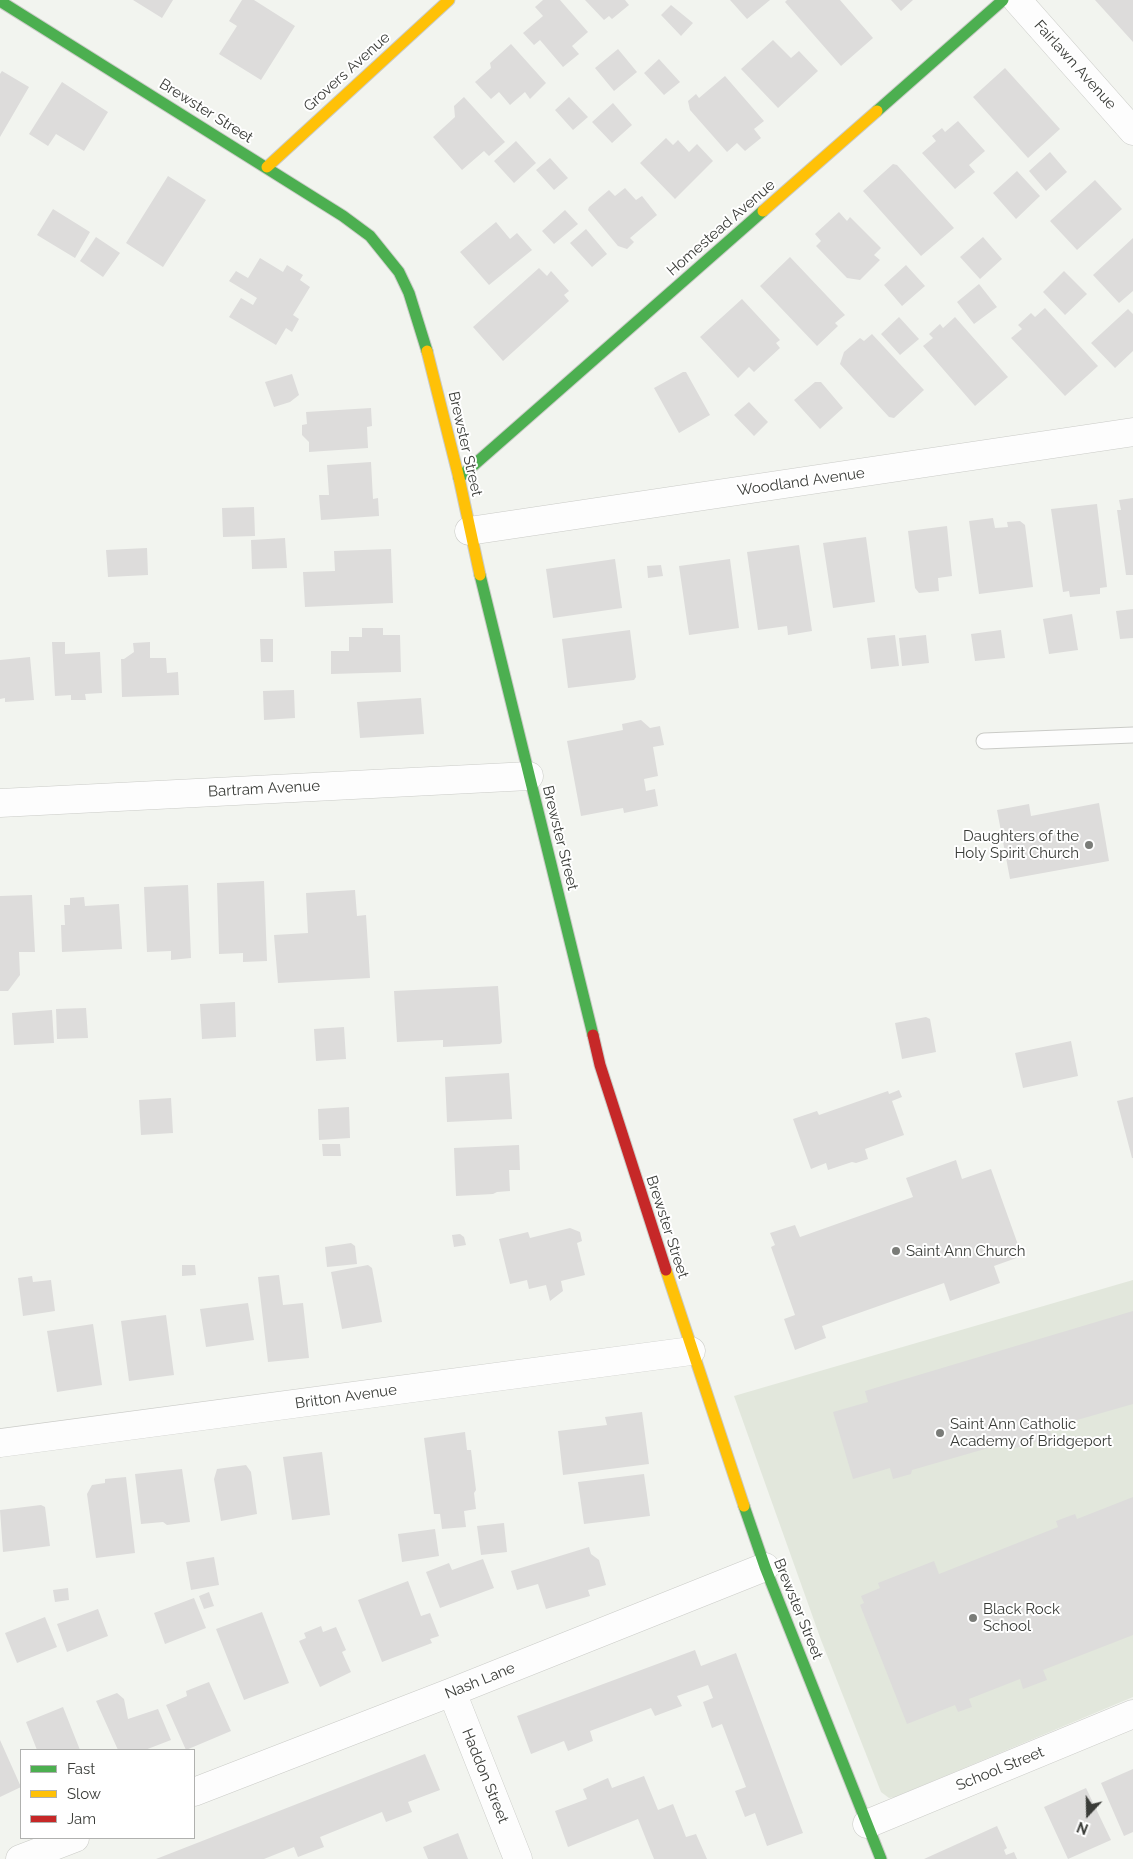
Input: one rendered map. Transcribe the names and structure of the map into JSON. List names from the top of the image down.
{
  "streets": {
    "street": [
      "Fairlawn Avenue",
      "Grovers Avenue",
      "Brewster Street",
      "Homestead Avenue",
      "Woodland Avenue",
      "Bartram Avenue",
      "Britton Avenue",
      "Nash Lane",
      "School Street",
      "Haddon Street"
    ]
  },
  "crossings": [
    ["Grovers Avenue", "Brewster Street"],
    ["Brewster Street", "Homestead Avenue"],
    ["Brewster Street", "Woodland Avenue"],
    ["Brewster Street", "Bartram Avenue"],
    ["Brewster Street", "Britton Avenue"],
    ["Brewster Street", "Nash Lane"],
    ["Brewster Street", "School Street"],
    ["Nash Lane", "Haddon Street"]
  ],
  "places": [
    "Daughters of the Holy Spirit Church",
    "Saint Ann Church",
    "Saint Ann Catholic Academy of Bridgeport",
    "Black Rock School"
  ],
  "legend": ["Fast", "Slow", "Jam"],
  "north": "bottom"
}
